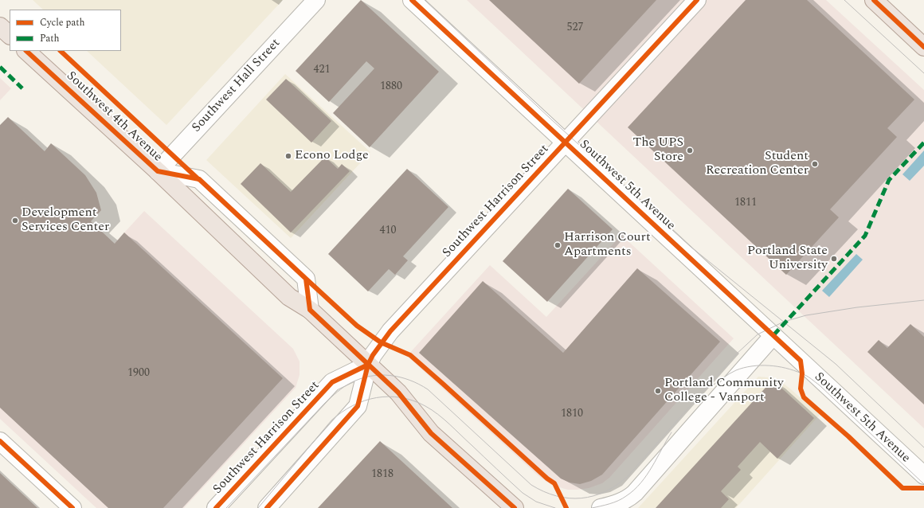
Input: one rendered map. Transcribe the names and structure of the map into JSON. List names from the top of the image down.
{
  "streets": {
    "main road": ["Southwest 4th Avenue"],
    "street": ["Southwest Hall Street", "Southwest 5th Avenue", "Southwest Harrison Street"]
  },
  "crossings": [
    ["Southwest Hall Street", "Southwest 4th Avenue"],
    ["Southwest 4th Avenue", "Southwest Harrison Street"],
    ["Southwest 5th Avenue", "Southwest Harrison Street"]
  ],
  "places": [
    "The UPS Store",
    "Econo Lodge",
    "Student Recreation Center",
    "Development Services Center",
    "Harrison Court Apartments",
    "Portland State University",
    "Portland Community College - Vanport"
  ],
  "house_numbers": [
    "527",
    "421",
    "1880",
    "1811",
    "410",
    "1900",
    "1810",
    "1818"
  ],
  "legend": ["Cycle path", "Path"]
}
